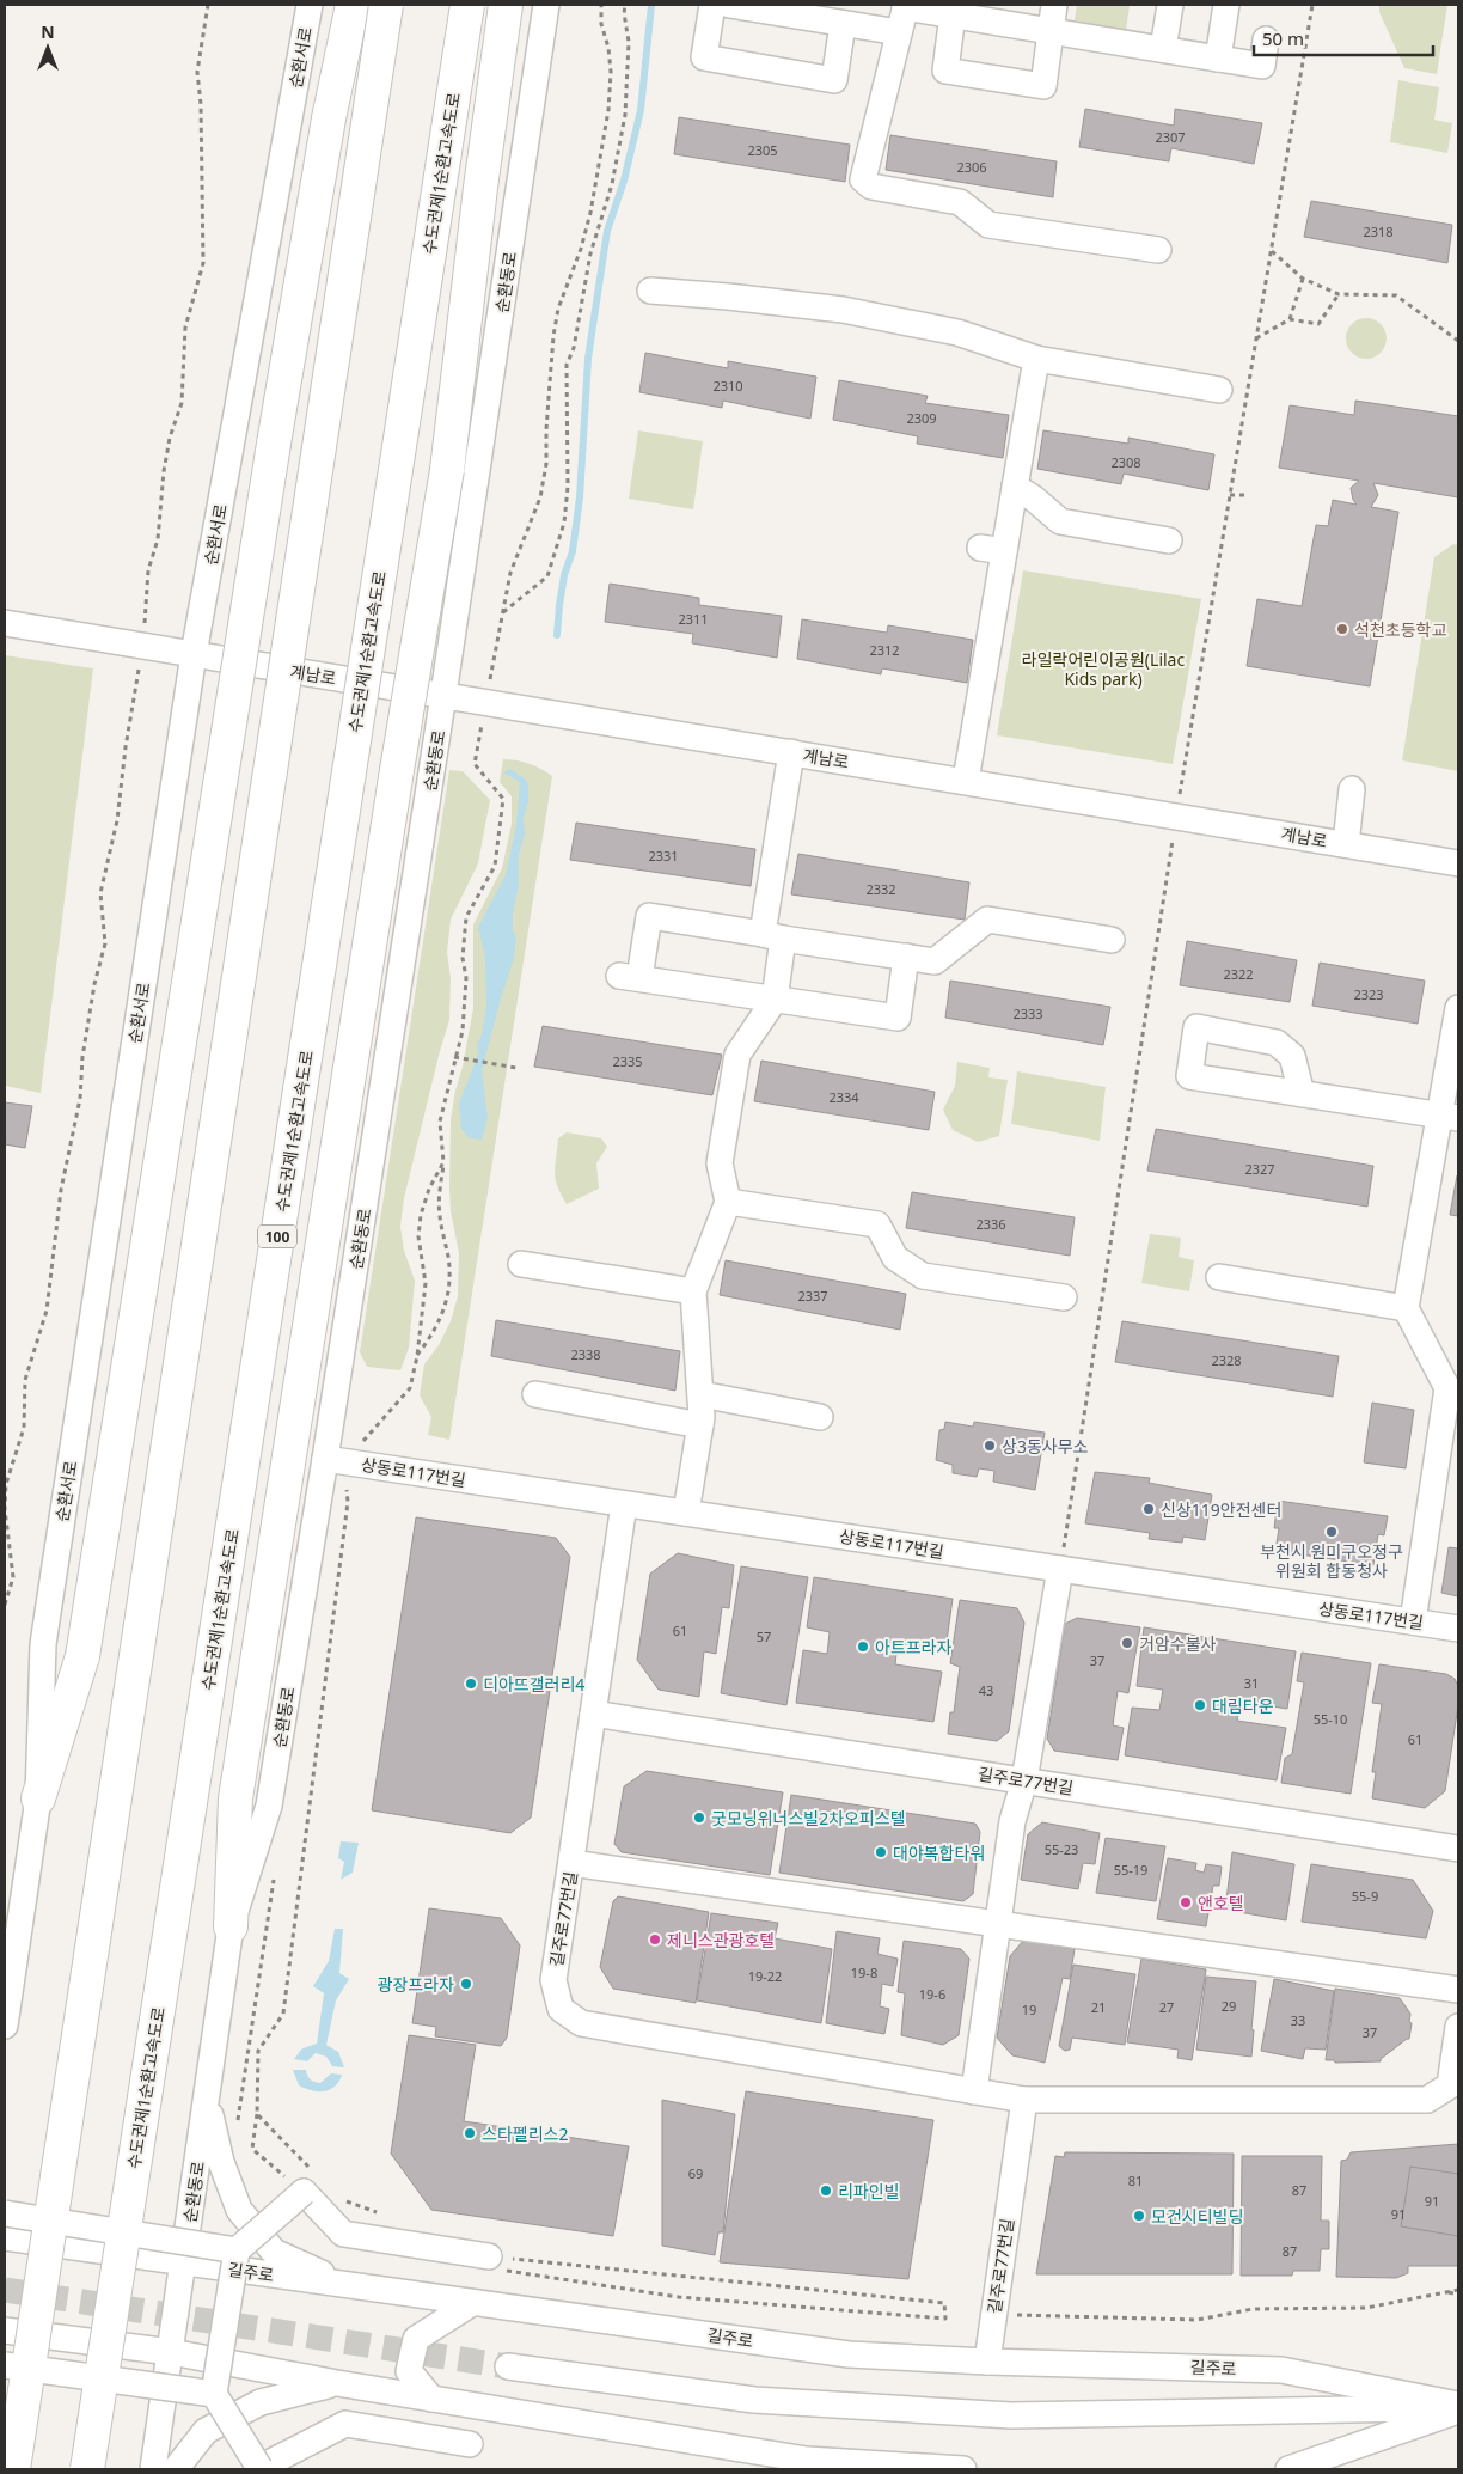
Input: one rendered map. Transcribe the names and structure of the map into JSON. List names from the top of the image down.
{
  "streets": {
    "highway": ["수도권제1순환고속도로", "100"],
    "street": [
      "순환서로",
      "순환동로",
      "계남로",
      "상동로117번길",
      "길주로77번길",
      "길주로"
    ]
  },
  "crossings": [
    ["순환서로", "계남로"],
    ["순환동로", "계남로"],
    ["순환동로", "상동로117번길"],
    ["순환동로", "길주로"],
    ["상동로117번길", "길주로77번길"],
    ["길주로77번길", "길주로"]
  ],
  "parks": ["라일락어린이공원(Lilac Kids park)"],
  "places": [
    "석천초등학교",
    "상3동사무소",
    "신상119안전센터",
    "부천시 원미구오정구 위원회 합동청사",
    "거암수불사",
    "아트프라자",
    "디아뜨갤러리4",
    "대림타운",
    "굿모닝위너스빌2차오피스텔",
    "대야복합타워",
    "앤호텔",
    "제니스관광호텔",
    "광장프라자",
    "스타펠리스2",
    "리파인빌",
    "모건시티빌딩"
  ],
  "house_numbers": [
    "2307",
    "2305",
    "2306",
    "2318",
    "2310",
    "2309",
    "2308",
    "2311",
    "2312",
    "2331",
    "2332",
    "2322",
    "2323",
    "2333",
    "2335",
    "2334",
    "2327",
    "2336",
    "2337",
    "2338",
    "2328",
    "61",
    "57",
    "37",
    "31",
    "43",
    "55-10",
    "61",
    "55-23",
    "55-19",
    "55-9",
    "19-8",
    "19-22",
    "19-6",
    "29",
    "21",
    "27",
    "19",
    "33",
    "37",
    "69",
    "81",
    "87",
    "91",
    "91",
    "87"
  ],
  "scale_bar": "50 m",
  "north": "top"
}
